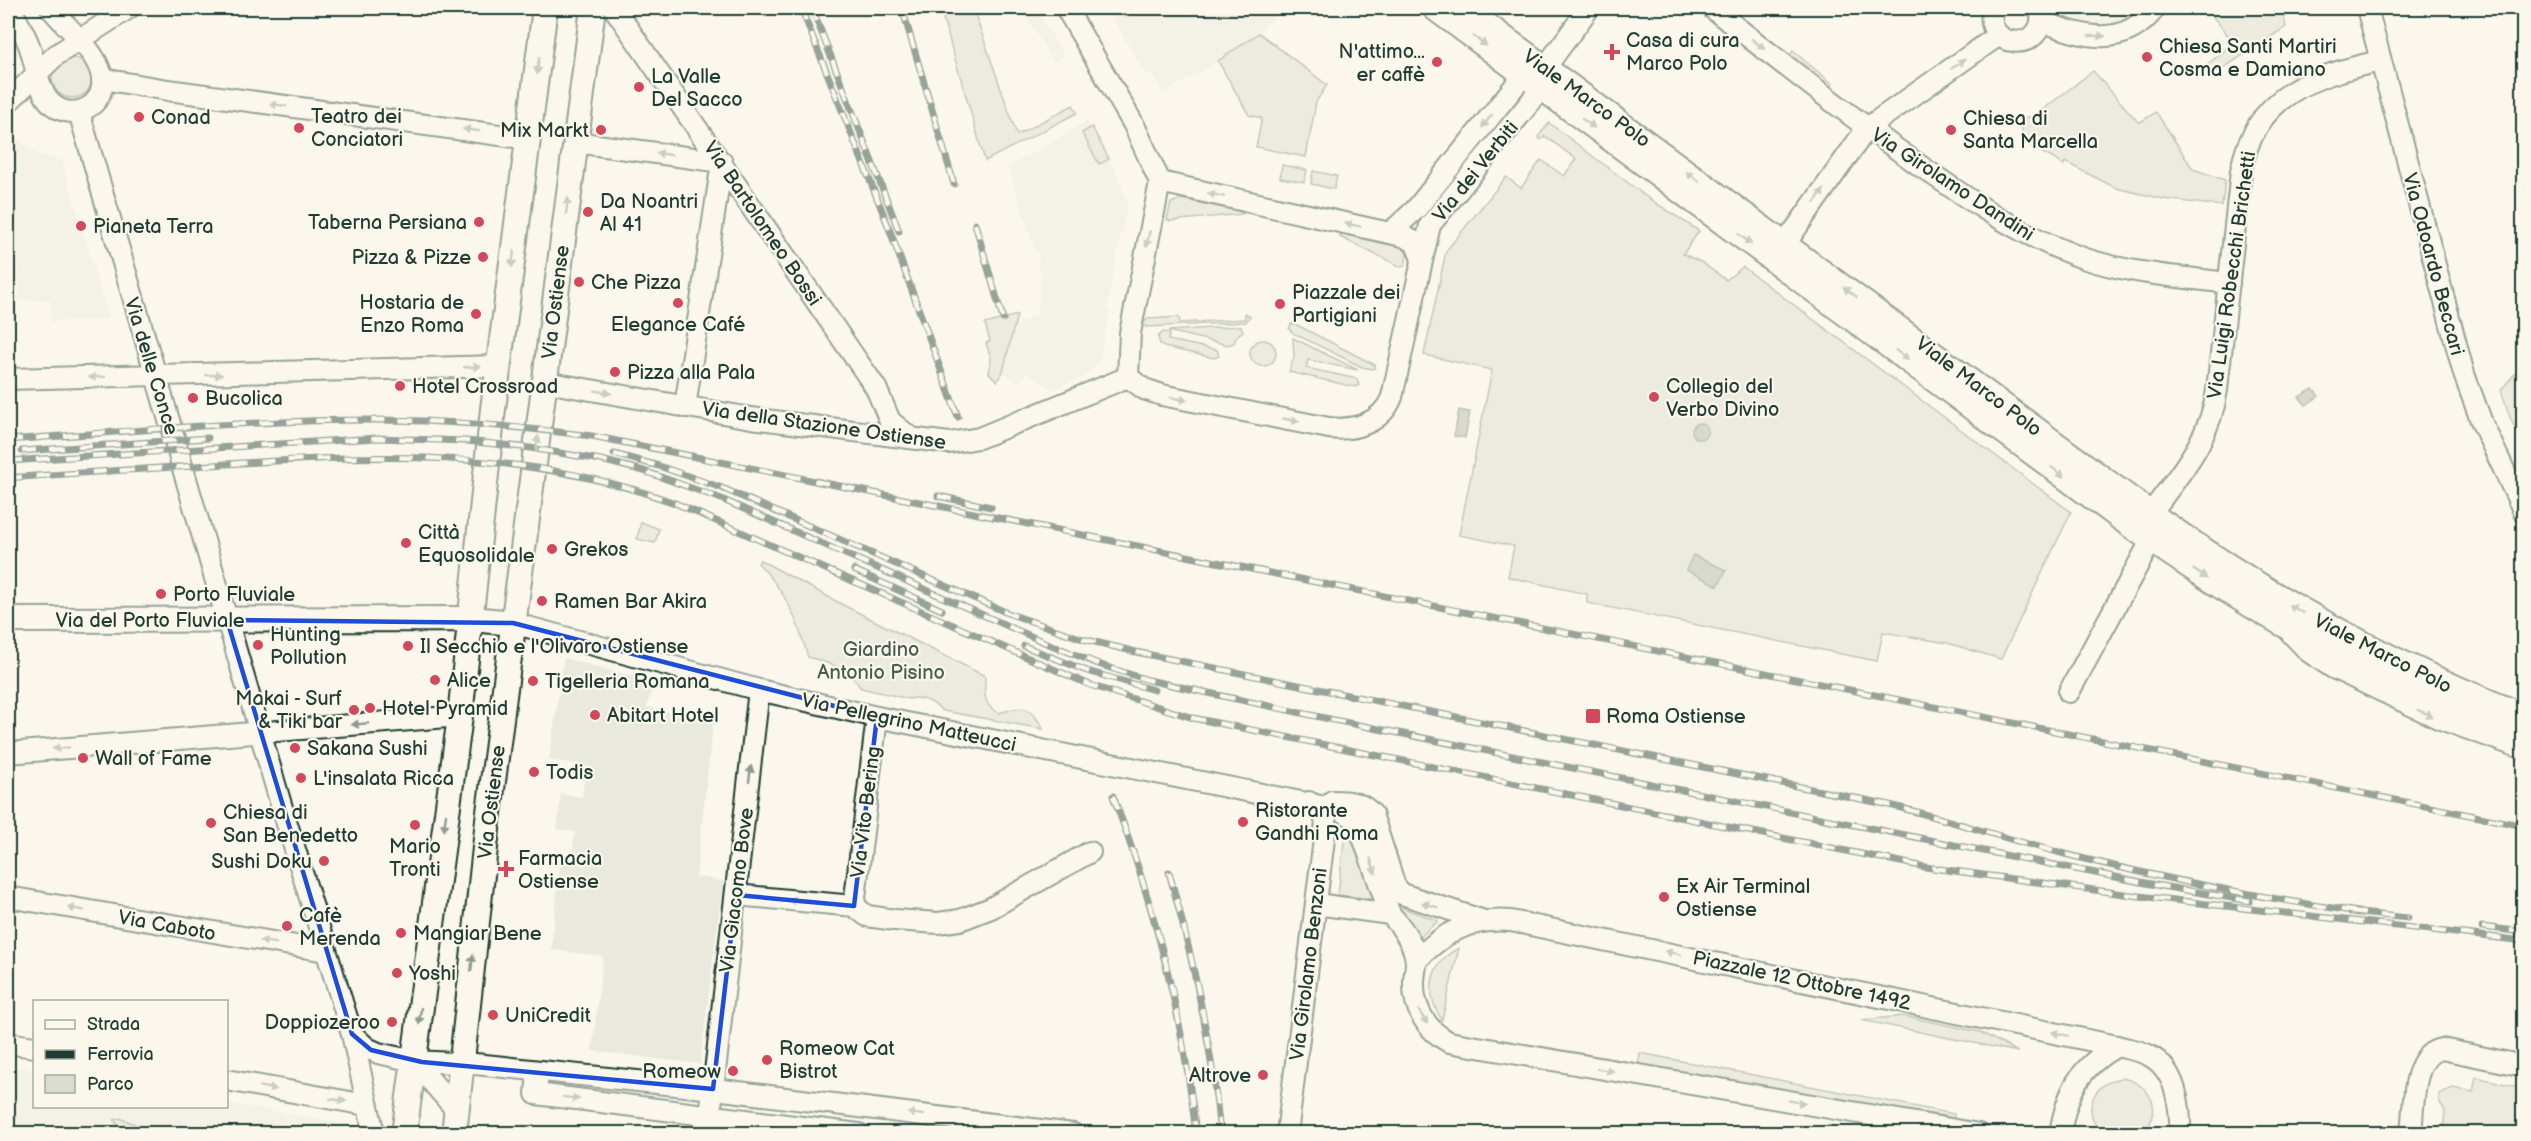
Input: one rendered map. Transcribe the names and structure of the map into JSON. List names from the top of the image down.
{
  "streets": {
    "main road": ["Viale Marco Polo", "Via Ostiense", "Via del Porto Fluviale"],
    "street": [
      "Via dei Verbiti",
      "Via Girolamo Dandini",
      "Via Bartolomeo Bossi",
      "Via Odoardo Beccari",
      "Via Luigi Robecchi Brichetti",
      "Via delle Conce",
      "Via della Stazione Ostiense",
      "Via Pellegrino Matteucci",
      "Via Vito Bering",
      "Via Giacomo Bove",
      "Via Caboto",
      "Via Girolamo Benzoni",
      "Piazzale 12 Ottobre 1492"
    ]
  },
  "crossings": [
    ["Viale Marco Polo", "Via dei Verbiti"],
    ["Viale Marco Polo", "Via Luigi Robecchi Brichetti"],
    ["Via Girolamo Dandini", "Via Luigi Robecchi Brichetti"],
    ["Via Bartolomeo Bossi", "Via della Stazione Ostiense"],
    ["Via Odoardo Beccari", "Via Luigi Robecchi Brichetti"],
    ["Via Ostiense", "Via della Stazione Ostiense"],
    ["Via Ostiense", "Via del Porto Fluviale"],
    ["Via Ostiense", "Via Pellegrino Matteucci"],
    ["Via delle Conce", "Via del Porto Fluviale"],
    ["Via delle Conce", "Via Caboto"],
    ["Via del Porto Fluviale", "Via Pellegrino Matteucci"],
    ["Via Pellegrino Matteucci", "Via Vito Bering"],
    ["Via Pellegrino Matteucci", "Via Giacomo Bove"],
    ["Via Pellegrino Matteucci", "Via Girolamo Benzoni"],
    ["Via Pellegrino Matteucci", "Piazzale 12 Ottobre 1492"],
    ["Via Girolamo Benzoni", "Piazzale 12 Ottobre 1492"]
  ],
  "one_way": ["Via Giacomo Bove"],
  "parks": ["Giardino Antonio Pisino"],
  "places": {
    "health": ["Casa di cura Marco Polo", "Farmacia Ostiense"],
    "other": [
      "Chiesa Santi Martiri Cosma e Damiano",
      "N'attimo... er caffè",
      "La Valle Del Sacco",
      "Conad",
      "Teatro dei Conciatori",
      "Mix Markt",
      "Chiesa di Santa Marcella",
      "Da Noantri Al 41",
      "Taberna Persiana",
      "Pianeta Terra",
      "Pizza & Pizze",
      "Che Pizza",
      "Elegance Café",
      "Piazzale dei Partigiani",
      "Hostaria de Enzo Roma",
      "Pizza alla Pala",
      "Hotel Crossroad",
      "Collegio del Verbo Divino",
      "Bucolica",
      "Città Equosolidale",
      "Grekos",
      "Porto Fluviale",
      "Ramen Bar Akira",
      "Hunting Pollution",
      "Il Secchio e l'Olivaro Ostiense",
      "Alice",
      "Tigelleria Romana",
      "Hotel Pyramid",
      "Makai - Surf & Tiki bar",
      "Abitart Hotel",
      "Sakana Sushi",
      "Wall of Fame",
      "Todis",
      "L'insalata Ricca",
      "Ristorante Gandhi Roma",
      "Chiesa di San Benedetto",
      "Mario Tronti",
      "Sushi Doku",
      "Ex Air Terminal Ostiense",
      "Cafè Merenda",
      "Mangiar Bene",
      "Yoshi",
      "UniCredit",
      "Doppiozeroo",
      "Romeow Cat Bistrot",
      "Romeow",
      "Altrove"
    ],
    "transit": ["Roma Ostiense"]
  },
  "legend": ["Strada", "Ferrovia", "Parco"]
}
